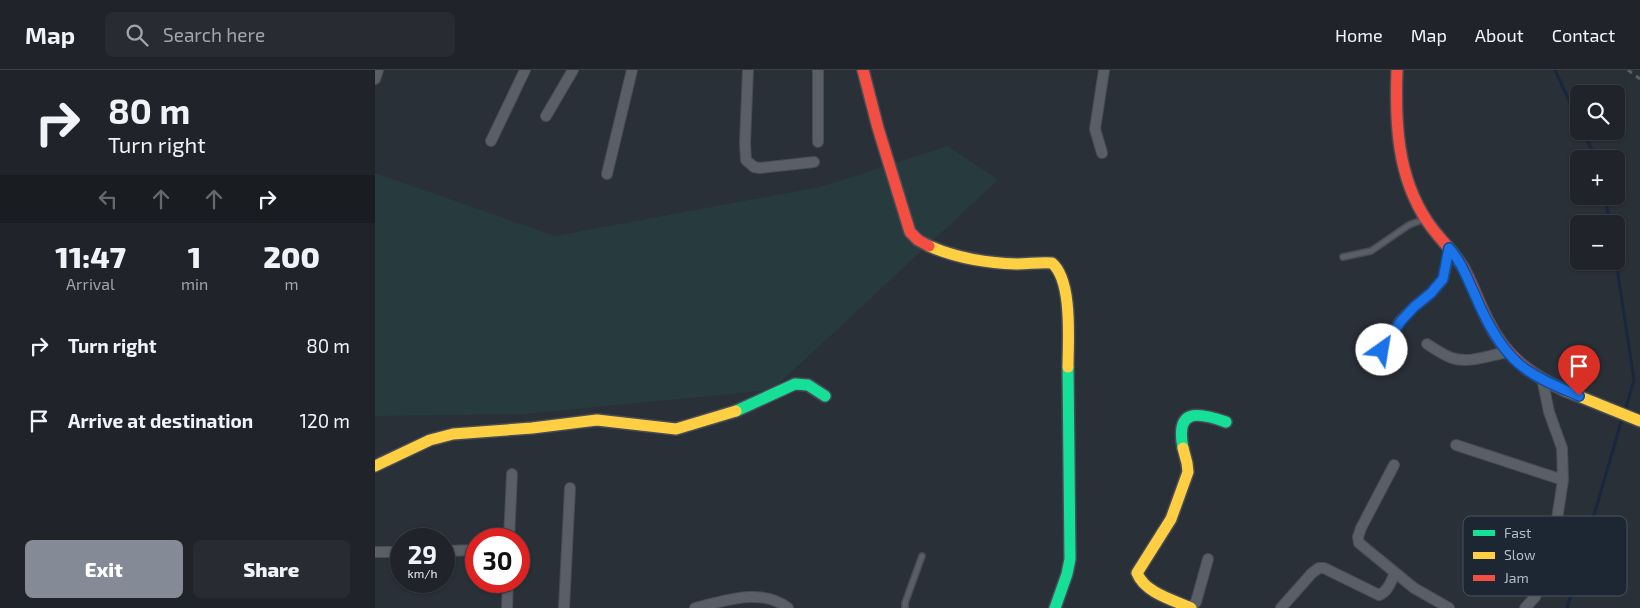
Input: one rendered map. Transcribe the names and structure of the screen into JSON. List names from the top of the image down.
{
  "legend": ["Fast", "Slow", "Jam"],
  "page": {
    "header": "Map",
    "search": "Search here",
    "nav": [
      "Home",
      "Map",
      "About",
      "Contact"
    ],
    "turn": ["80 m", "Turn right"],
    "map_buttons": ["+", "−"],
    "eta": [
      "11:47",
      "Arrival",
      "1",
      "min",
      "200",
      "m"
    ],
    "list": [
      {
        "name": "Turn right",
        "value": "80 m"
      },
      {
        "name": "Arrive at destination",
        "value": "120 m"
      }
    ],
    "speed": "29 km/h",
    "limit": "30",
    "buttons": ["Exit", "Share"]
  }
}
